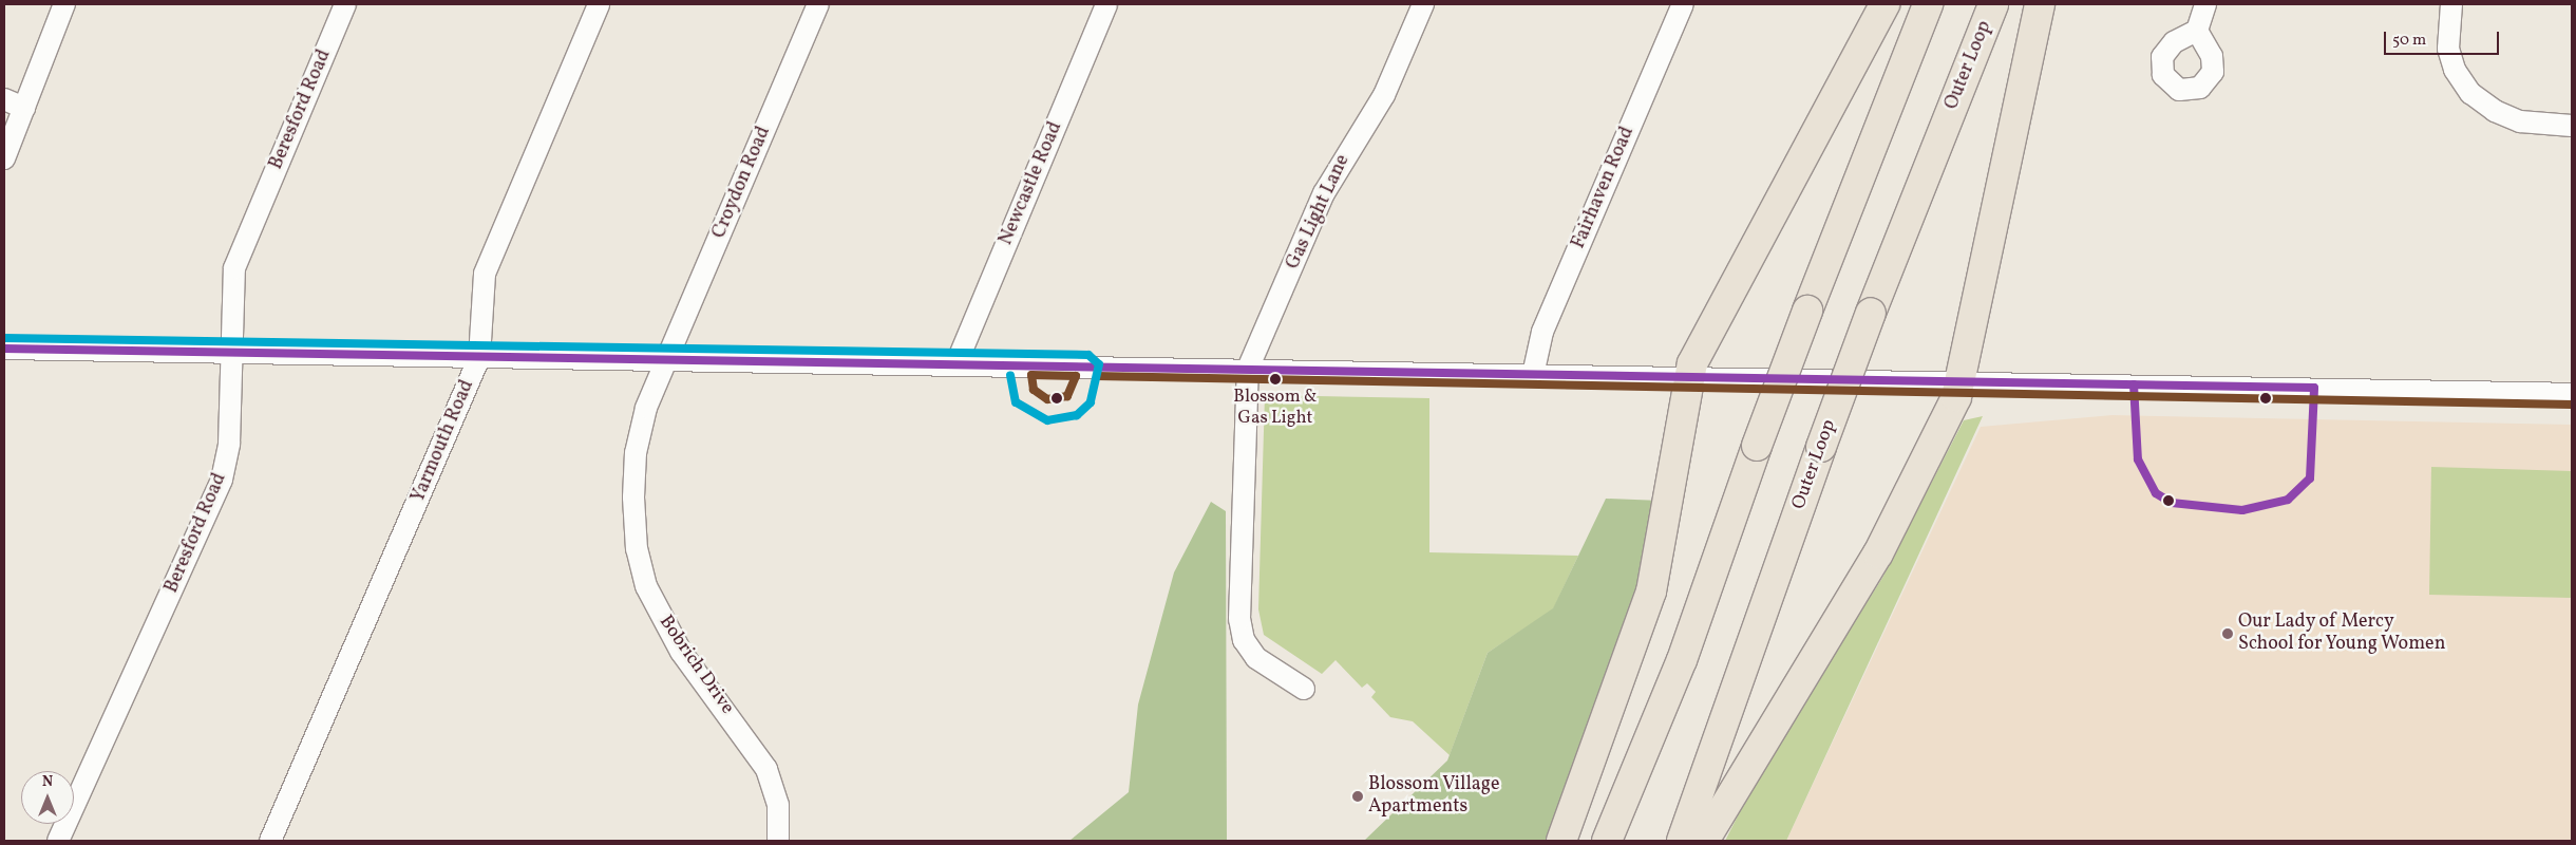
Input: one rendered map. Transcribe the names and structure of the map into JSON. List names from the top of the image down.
{
  "streets": {
    "highway": ["Outer Loop"],
    "street": [
      "Beresford Road",
      "Croydon Road",
      "Newcastle Road",
      "Fairhaven Road",
      "Gas Light Lane",
      "Yarmouth Road",
      "Bobrich Drive"
    ]
  },
  "crossings": [
    ["Croydon Road", "Bobrich Drive"]
  ],
  "places": ["Blossom & Gas Light", "Our Lady of Mercy School for Young Women", "Blossom Village Apartments"],
  "lines": ["transit line 50"],
  "scale_bar": "50 m",
  "north": "top"
}
